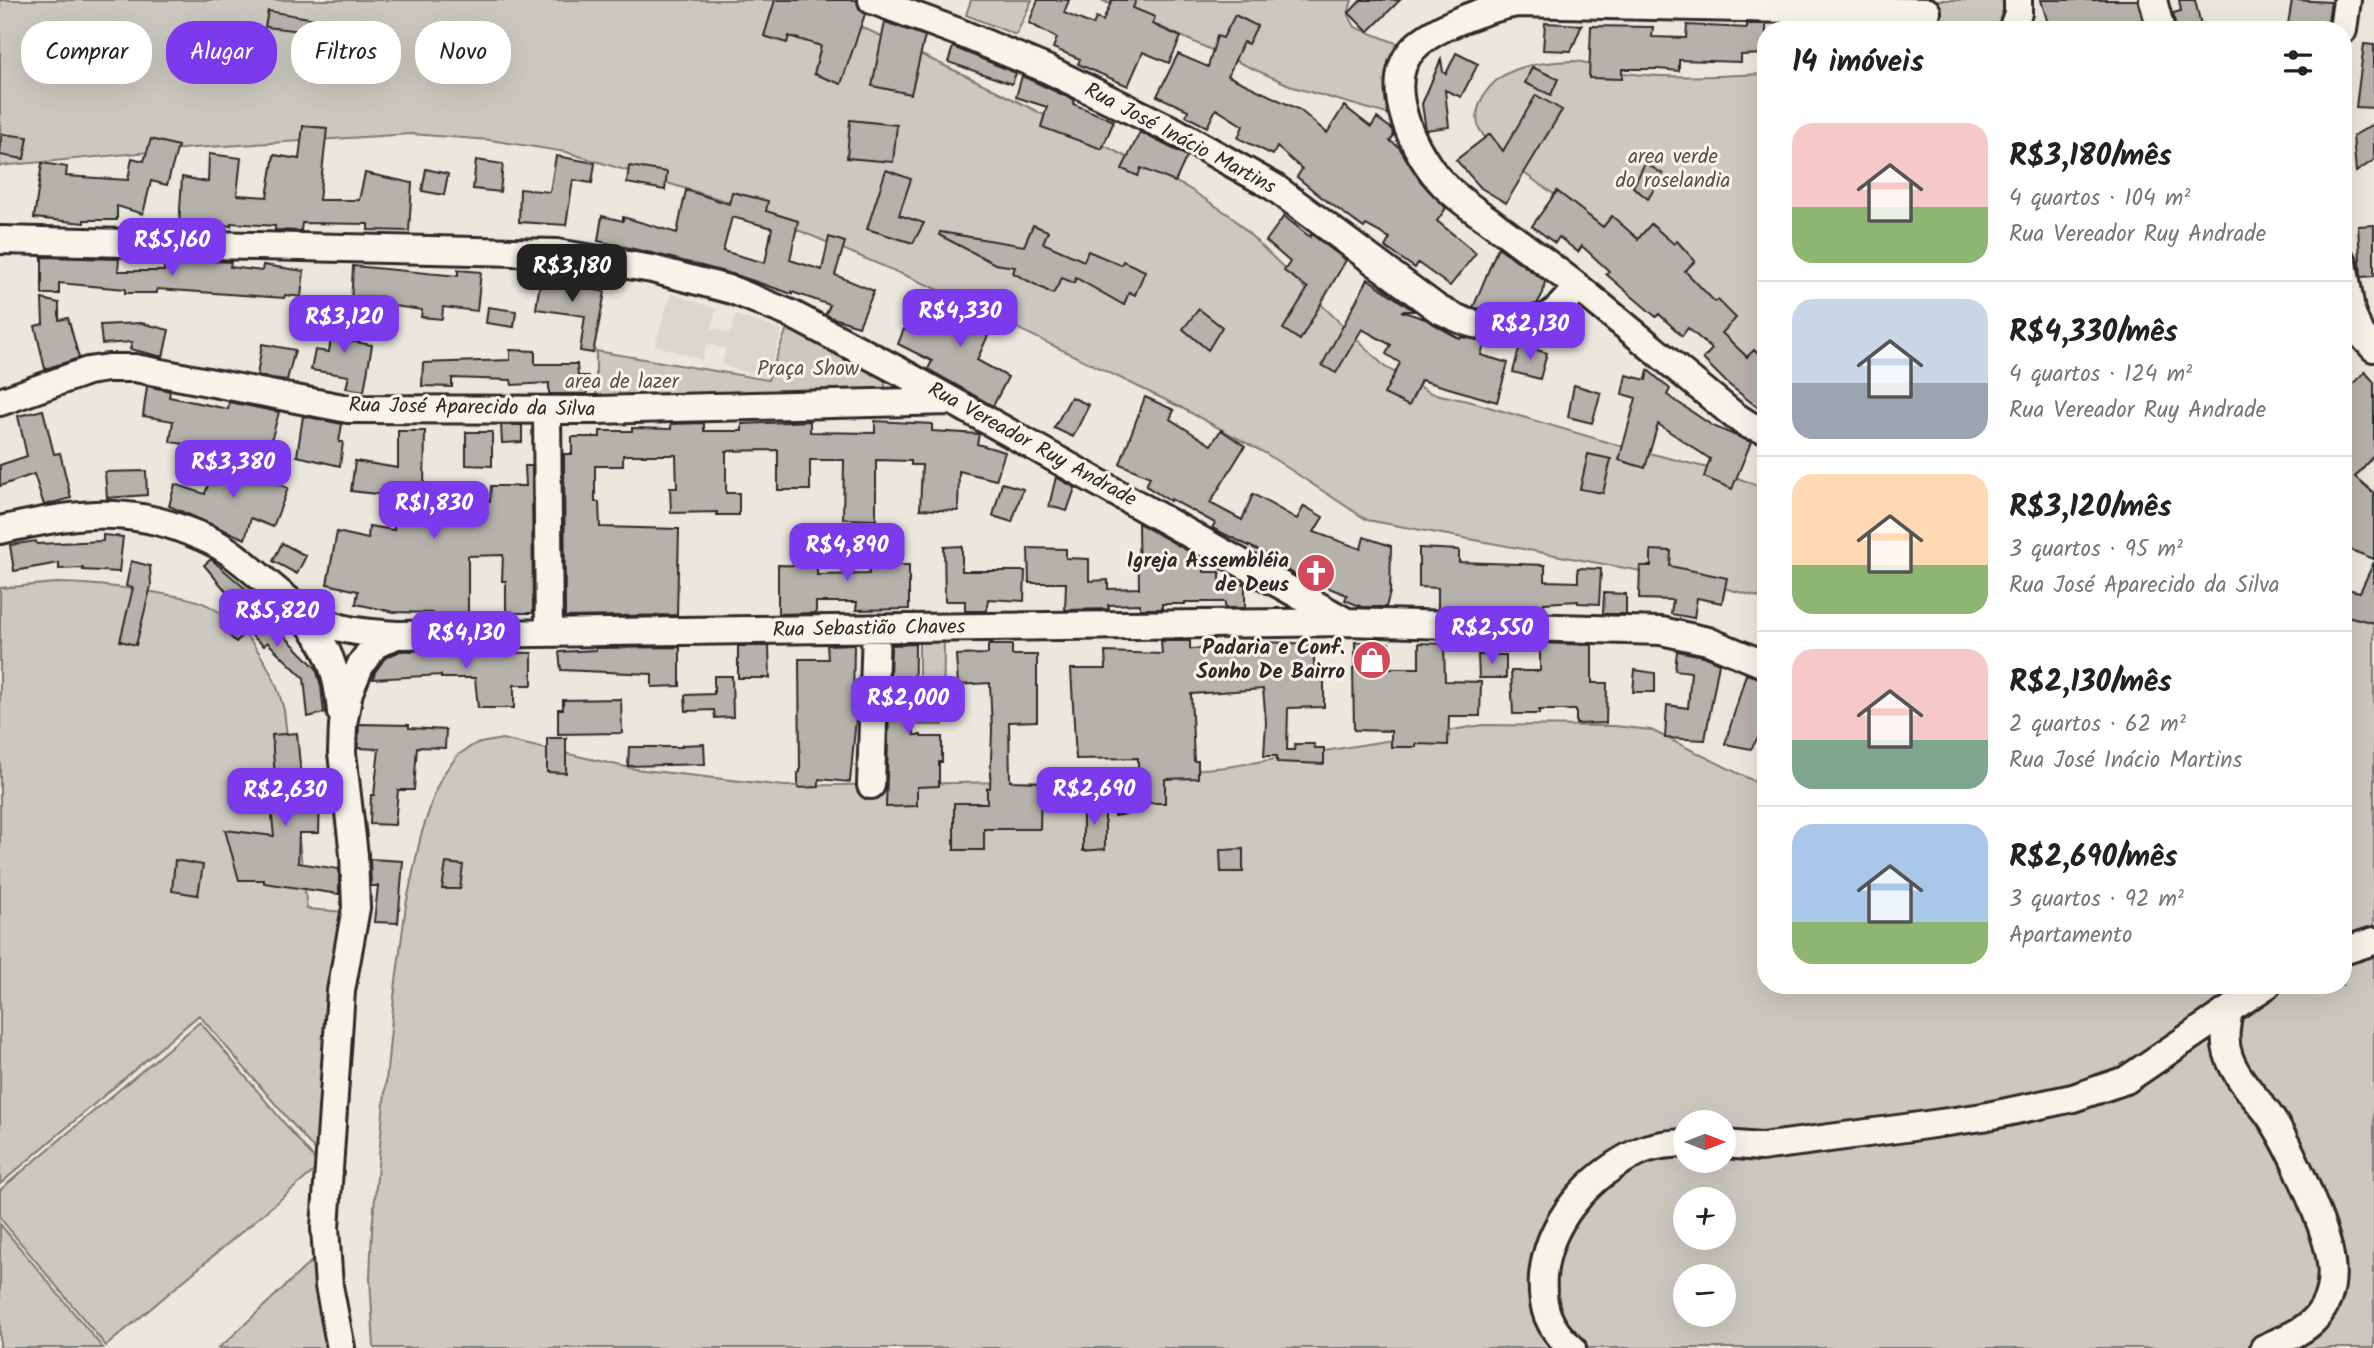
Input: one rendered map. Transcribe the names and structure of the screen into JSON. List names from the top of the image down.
{
  "streets": {
    "street": [
      "Rua José Inácio Martins",
      "Rua José Aparecido da Silva",
      "Rua Vereador Ruy Andrade",
      "Rua Sebastião Chaves"
    ]
  },
  "crossings": [
    ["Rua José Aparecido da Silva", "Rua Vereador Ruy Andrade"],
    ["Rua Vereador Ruy Andrade", "Rua Sebastião Chaves"]
  ],
  "parks": ["area verde do roselandia", "Praça Show", "area de lazer"],
  "places": {
    "church": ["Igreja Assembléia de Deus"],
    "shop": ["Padaria e Conf. Sonho De Bairro"]
  },
  "north": "right",
  "page": {
    "chip": [
      "Comprar",
      "Alugar",
      "Filtros",
      "Novo"
    ],
    "heading": "14 imóveis",
    "list": [
      {
        "name": "R$3,180/mês",
        "note": "4 quartos · 104 m² · Rua Vereador Ruy Andrade"
      },
      {
        "name": "R$4,330/mês",
        "note": "4 quartos · 124 m² · Rua Vereador Ruy Andrade"
      },
      {
        "name": "R$3,120/mês",
        "note": "3 quartos · 95 m² · Rua José Aparecido da Silva"
      },
      {
        "name": "R$2,130/mês",
        "note": "2 quartos · 62 m² · Rua José Inácio Martins"
      },
      {
        "name": "R$2,690/mês",
        "note": "3 quartos · 92 m² · Apartamento"
      }
    ],
    "price": [
      "R$5,160",
      "R$3,180",
      "R$4,330",
      "R$3,120",
      "R$2,130",
      "R$3,380",
      "R$1,830",
      "R$4,890",
      "R$5,820",
      "R$2,550",
      "R$4,130",
      "R$2,000",
      "R$2,690",
      "R$2,630"
    ],
    "map_buttons": ["+", "−"]
  }
}
